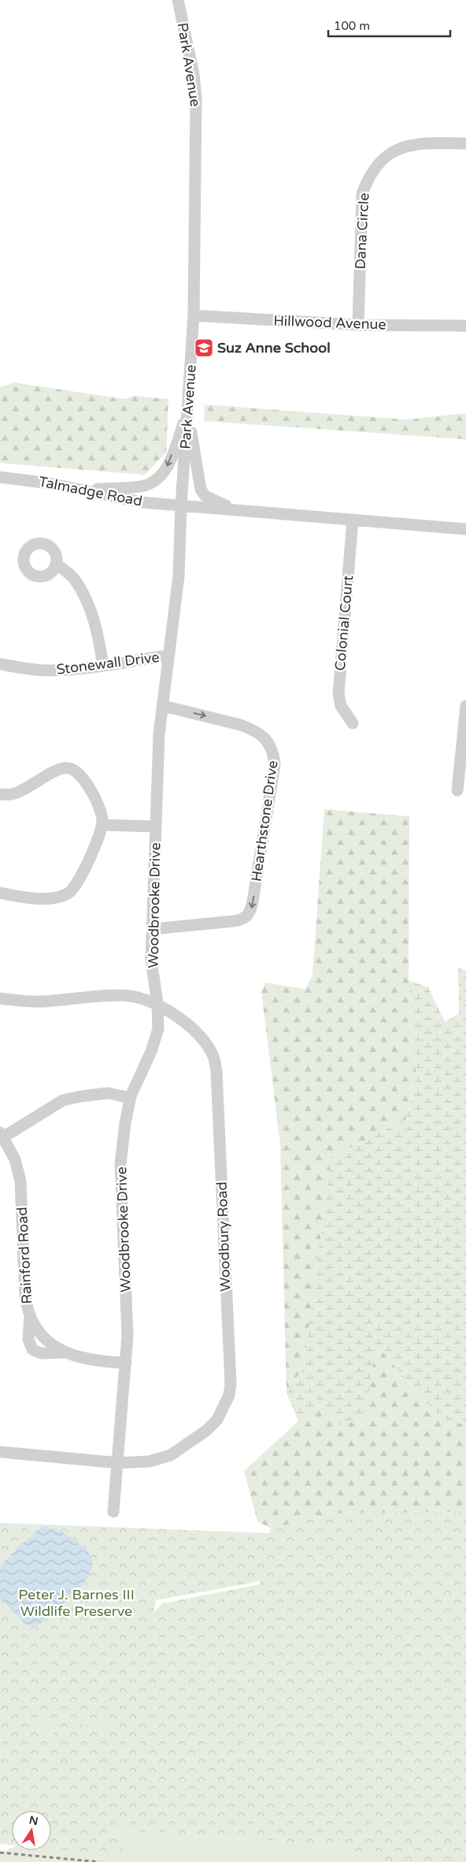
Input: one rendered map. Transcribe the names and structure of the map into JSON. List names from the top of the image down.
{
  "streets": {
    "street": [
      "Park Avenue",
      "Dana Circle",
      "Hillwood Avenue",
      "Talmadge Road",
      "Colonial Court",
      "Stonewall Drive",
      "Hearthstone Drive",
      "Woodbrooke Drive",
      "Woodbury Road",
      "Rainford Road"
    ]
  },
  "crossings": [
    ["Park Avenue", "Hillwood Avenue"],
    ["Park Avenue", "Talmadge Road"],
    ["Park Avenue", "Woodbrooke Drive"],
    ["Dana Circle", "Hillwood Avenue"],
    ["Talmadge Road", "Woodbrooke Drive"],
    ["Stonewall Drive", "Woodbrooke Drive"],
    ["Hearthstone Drive", "Woodbrooke Drive"],
    ["Woodbrooke Drive", "Woodbury Road"],
    ["Woodbrooke Drive", "Rainford Road"]
  ],
  "parks": ["Peter J. Barnes III Wildlife Preserve"],
  "places": {
    "school or university": ["Suz Anne School"]
  },
  "scale_bar": "100 m",
  "north": "top"
}
